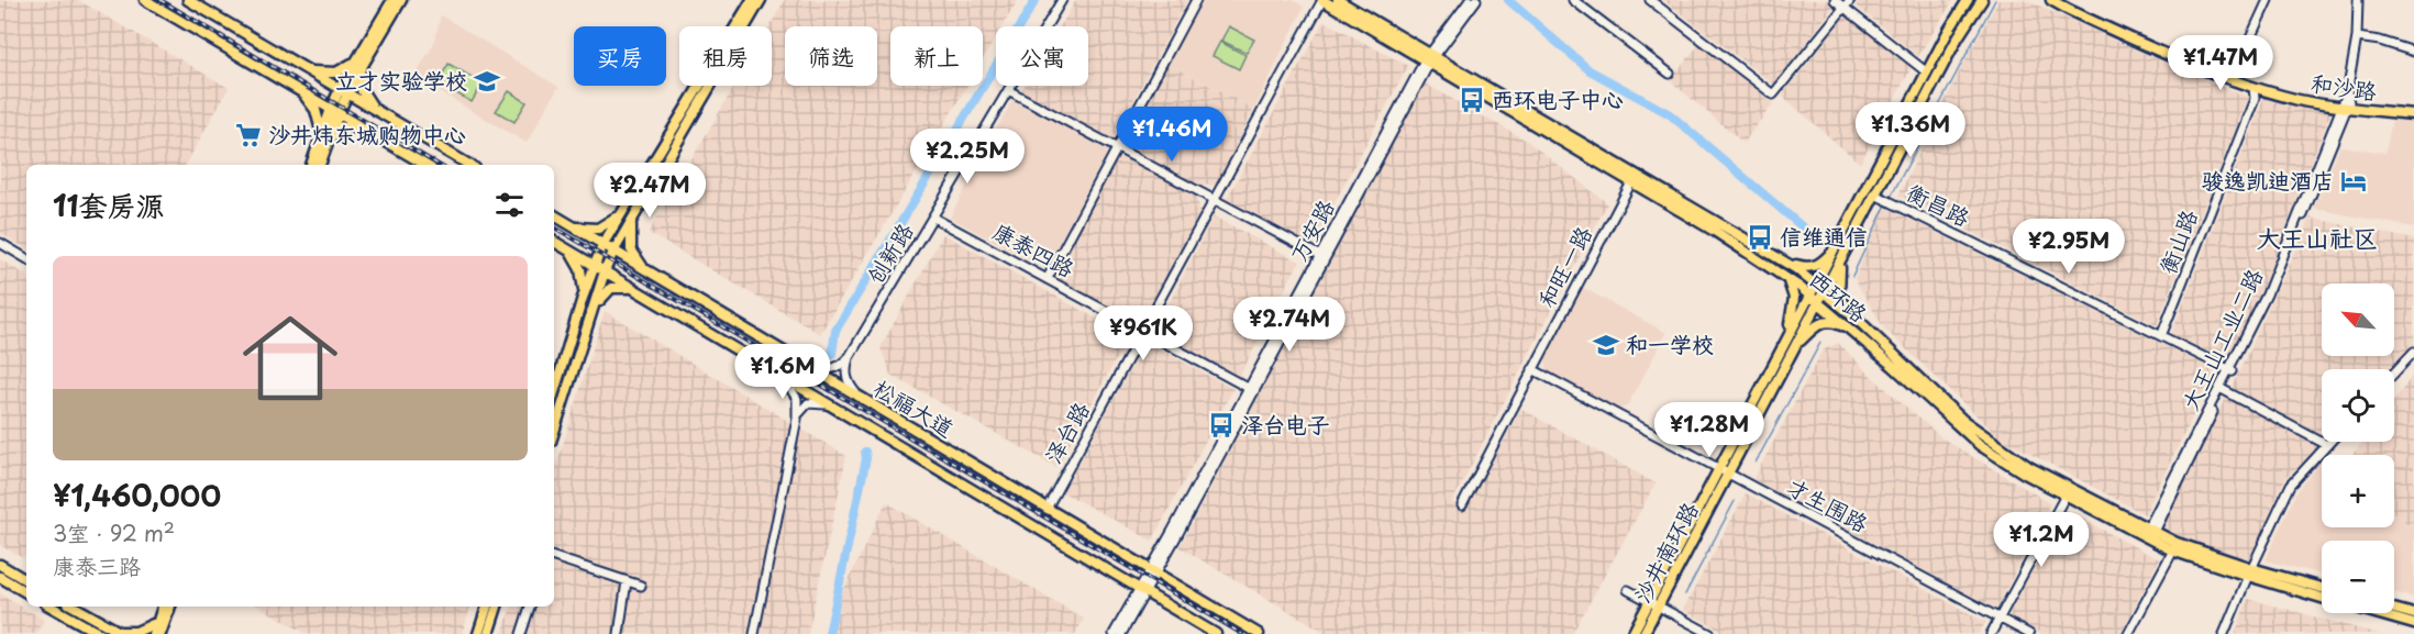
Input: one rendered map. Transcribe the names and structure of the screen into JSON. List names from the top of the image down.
{
  "streets": {
    "main road": [
      "和沙路",
      "西环路",
      "松福大道",
      "沙井南环路"
    ],
    "street": [
      "衡昌路",
      "万安路",
      "衡山路",
      "康泰四路",
      "创新路",
      "和旺一路",
      "大王山工业二路",
      "泽台路",
      "才生围路"
    ]
  },
  "crossings": [
    ["和沙路", "衡山路"],
    ["和沙路", "大王山工业二路"],
    ["衡昌路", "衡山路"],
    ["衡昌路", "大王山工业二路"],
    ["衡昌路", "沙井南环路"],
    ["万安路", "康泰四路"],
    ["万安路", "西环路"],
    ["万安路", "松福大道"],
    ["康泰四路", "创新路"],
    ["康泰四路", "泽台路"],
    ["和旺一路", "西环路"],
    ["和旺一路", "才生围路"],
    ["西环路", "大王山工业二路"],
    ["西环路", "泽台路"],
    ["西环路", "沙井南环路"],
    ["松福大道", "泽台路"],
    ["才生围路", "沙井南环路"]
  ],
  "districts": ["大王山社区"],
  "places": {
    "school or university": ["立才实验学校", "和一学校"],
    "bus stop": ["西环电子中心", "信维通信", "泽台电子"],
    "supermarket": ["沙井炜东城购物中心"],
    "hotel": ["骏逸凯迪酒店"]
  },
  "north": "top left",
  "page": {
    "chip": [
      "买房",
      "租房",
      "筛选",
      "新上",
      "公寓"
    ],
    "price": [
      "¥1.47M",
      "¥1.36M",
      "¥1.46M",
      "¥2.25M",
      "¥2.47M",
      "¥2.95M",
      "¥2.74M",
      "¥961K",
      "¥1.6M",
      "¥1.28M",
      "¥1.2M"
    ],
    "heading": "11套房源",
    "list": [
      {
        "name": "¥1,460,000",
        "note": "3室 · 92 m² · 康泰三路"
      }
    ],
    "map_buttons": ["+", "−"]
  }
}
